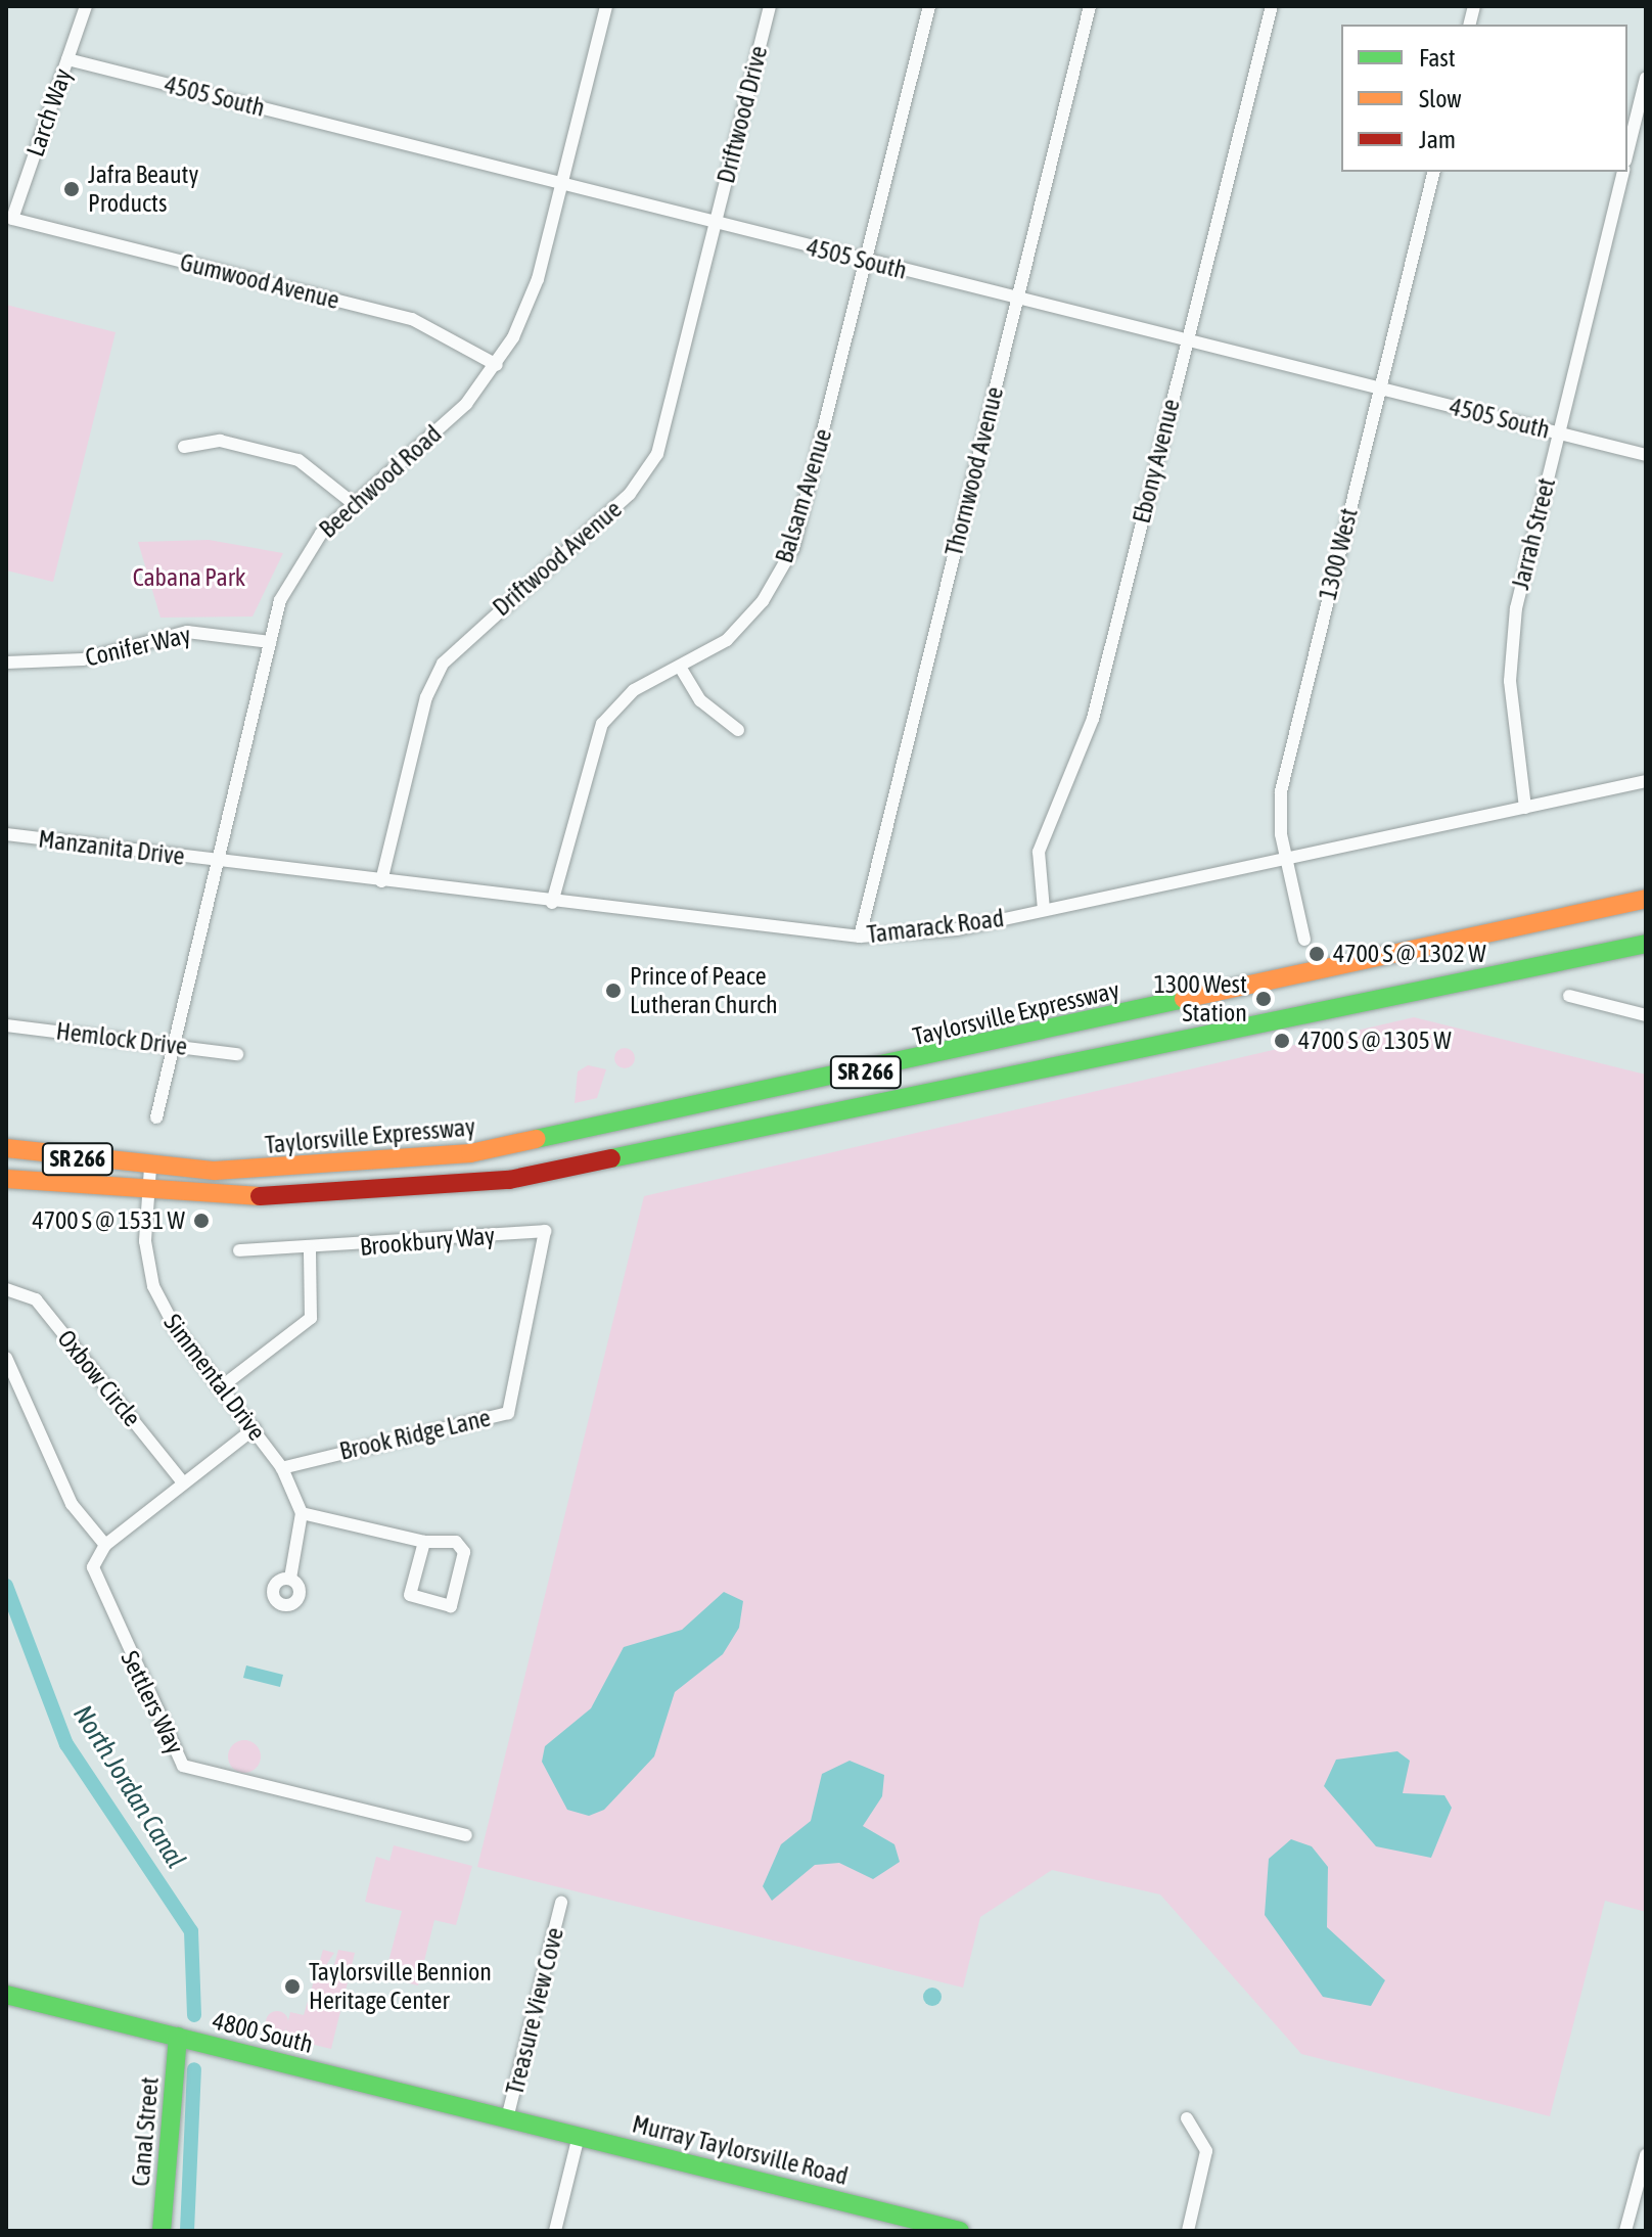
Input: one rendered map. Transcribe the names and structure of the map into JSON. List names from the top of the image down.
{
  "streets": {
    "main road": [
      "Taylorsville Expressway",
      "SR 266",
      "4800 South",
      "Canal Street",
      "Murray Taylorsville Road"
    ],
    "street": [
      "4505 South",
      "Larch Way",
      "Driftwood Drive",
      "Gumwood Avenue",
      "Ebony Avenue",
      "Thornwood Avenue",
      "Beechwood Road",
      "Balsam Avenue",
      "Jarrah Street",
      "1300 West",
      "Driftwood Avenue",
      "Conifer Way",
      "Manzanita Drive",
      "Tamarack Road",
      "Hemlock Drive",
      "Brookbury Way",
      "Simmental Drive",
      "Oxbow Circle",
      "Brook Ridge Lane",
      "Settlers Way",
      "Treasure View Cove"
    ]
  },
  "crossings": [
    ["4505 South", "Larch Way"],
    ["4505 South", "Driftwood Drive"],
    ["4505 South", "Ebony Avenue"],
    ["4505 South", "Thornwood Avenue"],
    ["4505 South", "Beechwood Road"],
    ["4505 South", "Balsam Avenue"],
    ["4505 South", "Jarrah Street"],
    ["4505 South", "1300 West"],
    ["4505 South", "Driftwood Avenue"],
    ["Larch Way", "Gumwood Avenue"],
    ["Driftwood Drive", "Driftwood Avenue"],
    ["Gumwood Avenue", "Beechwood Road"],
    ["Ebony Avenue", "Tamarack Road"],
    ["Thornwood Avenue", "Tamarack Road"],
    ["Beechwood Road", "Conifer Way"],
    ["Beechwood Road", "Manzanita Drive"],
    ["Beechwood Road", "Tamarack Road"],
    ["Beechwood Road", "Hemlock Drive"],
    ["Balsam Avenue", "Tamarack Road"],
    ["Jarrah Street", "Tamarack Road"],
    ["1300 West", "Tamarack Road"],
    ["Driftwood Avenue", "Tamarack Road"],
    ["Manzanita Drive", "Tamarack Road"],
    ["Taylorsville Expressway", "SR 266"],
    ["Taylorsville Expressway", "Simmental Drive"],
    ["SR 266", "Simmental Drive"],
    ["Brookbury Way", "Brook Ridge Lane"],
    ["Simmental Drive", "Brook Ridge Lane"],
    ["Treasure View Cove", "4800 South"],
    ["Treasure View Cove", "Murray Taylorsville Road"],
    ["4800 South", "Canal Street"],
    ["4800 South", "Murray Taylorsville Road"]
  ],
  "water": ["North Jordan Canal"],
  "parks": ["Cabana Park"],
  "places": [
    "Jafra Beauty Products",
    "4700 S @ 1302 W",
    "Prince of Peace Lutheran Church",
    "1300 West Station",
    "4700 S @ 1305 W",
    "4700 S @ 1531 W",
    "Taylorsville Bennion Heritage Center"
  ],
  "legend": ["Fast", "Slow", "Jam"]
}
